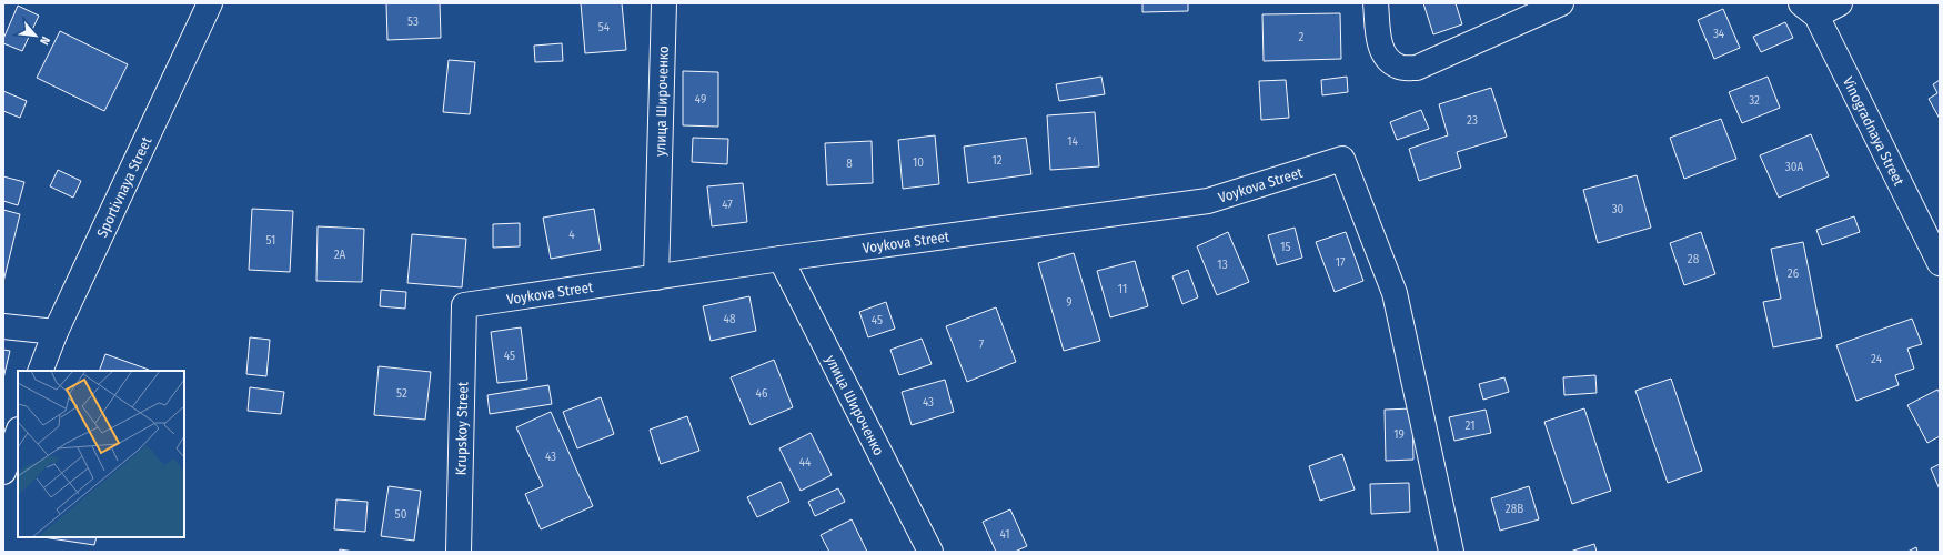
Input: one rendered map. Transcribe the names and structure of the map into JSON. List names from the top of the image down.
{
  "streets": {
    "street": [
      "улица Широченко",
      "Vinogradnaya Street",
      "Voykova Street",
      "Sportivnaya Street",
      "Krupskoy Street"
    ]
  },
  "crossings": [
    ["улица Широченко", "Voykova Street"],
    ["Voykova Street", "Krupskoy Street"]
  ],
  "house_numbers": [
    "53",
    "54",
    "34",
    "2",
    "49",
    "32",
    "23",
    "14",
    "12",
    "10",
    "8",
    "30А",
    "47",
    "30",
    "4",
    "51",
    "15",
    "2А",
    "28",
    "17",
    "13",
    "26",
    "11",
    "9",
    "48",
    "45",
    "7",
    "45",
    "24",
    "52",
    "46",
    "43",
    "21",
    "19",
    "43",
    "44",
    "28В",
    "50",
    "41"
  ],
  "north": "bottom right"
}
